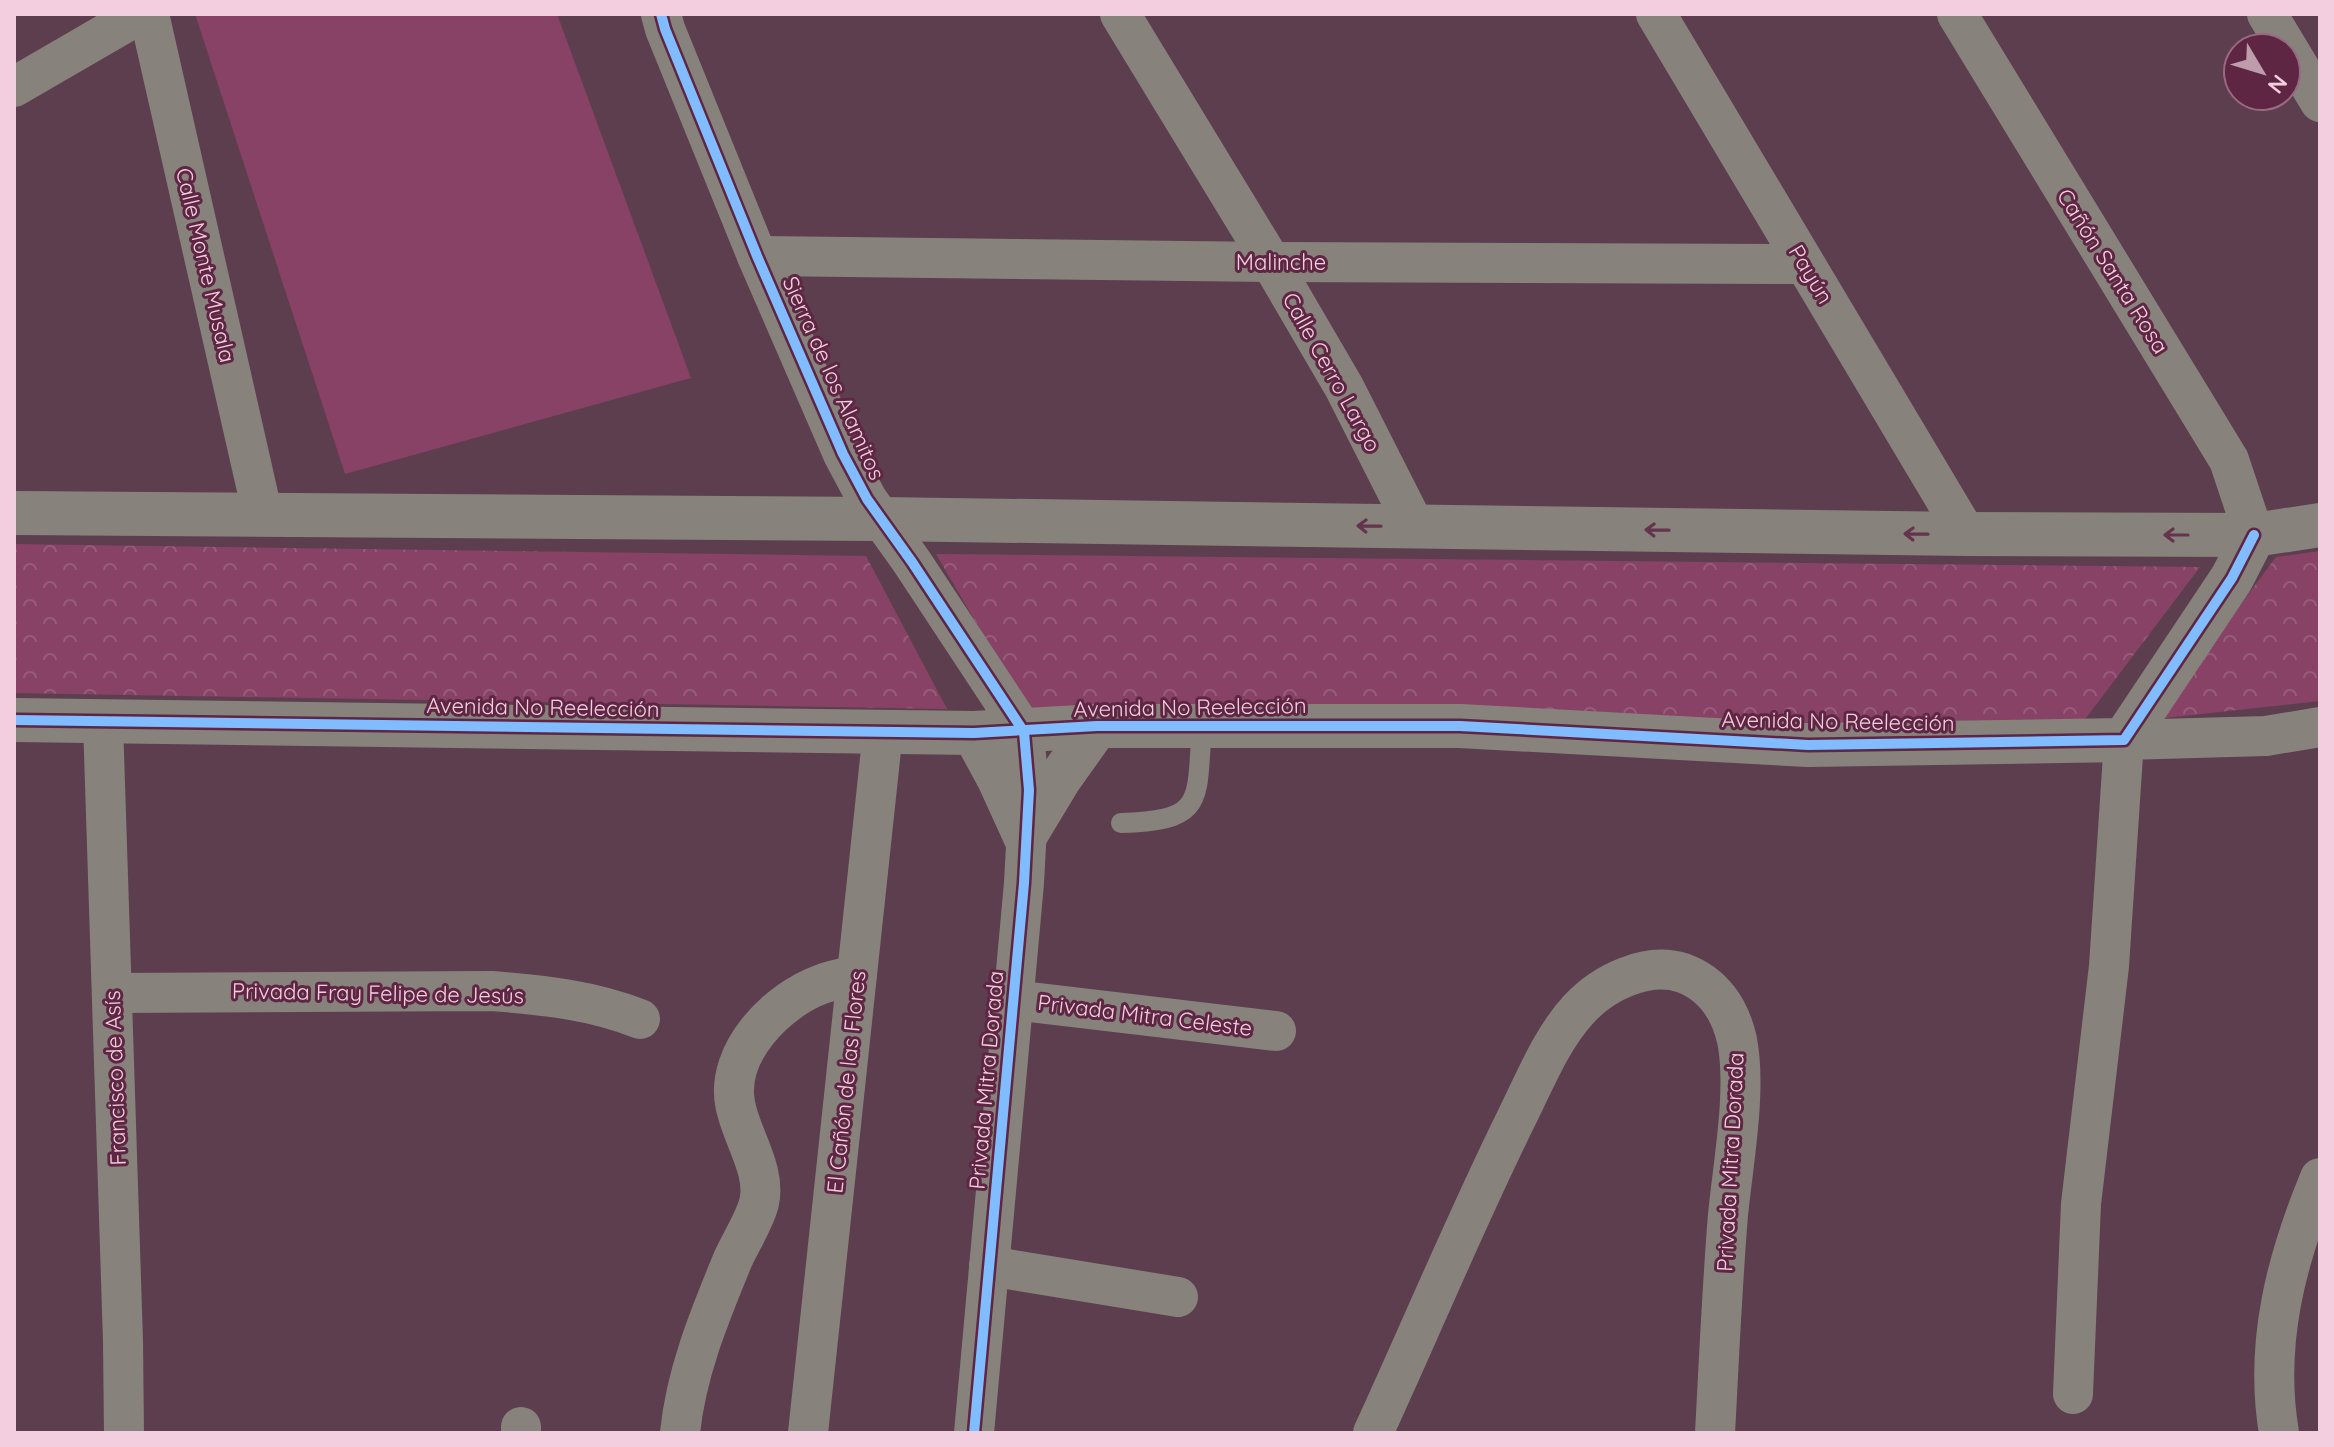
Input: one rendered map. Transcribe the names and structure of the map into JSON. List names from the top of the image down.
{
  "streets": {
    "street": [
      "Malinche",
      "Calle Monte Musala",
      "Cañón Santa Rosa",
      "Payún",
      "Calle Cerro Largo",
      "Sierra de los Alamitos",
      "Avenida No Reelección",
      "Privada Fray Felipe de Jesús",
      "Privada Mitra Celeste",
      "Francisco de Asís",
      "Privada Mitra Dorada",
      "El Cañón de las Flores"
    ]
  },
  "crossings": [
    ["Malinche", "Payún"],
    ["Malinche", "Calle Cerro Largo"],
    ["Malinche", "Sierra de los Alamitos"],
    ["Sierra de los Alamitos", "Avenida No Reelección"],
    ["Sierra de los Alamitos", "Privada Mitra Dorada"],
    ["Avenida No Reelección", "Francisco de Asís"],
    ["Avenida No Reelección", "Privada Mitra Dorada"],
    ["Avenida No Reelección", "El Cañón de las Flores"],
    ["Privada Fray Felipe de Jesús", "Francisco de Asís"],
    ["Privada Mitra Celeste", "Privada Mitra Dorada"]
  ],
  "north": "bottom right"
}
